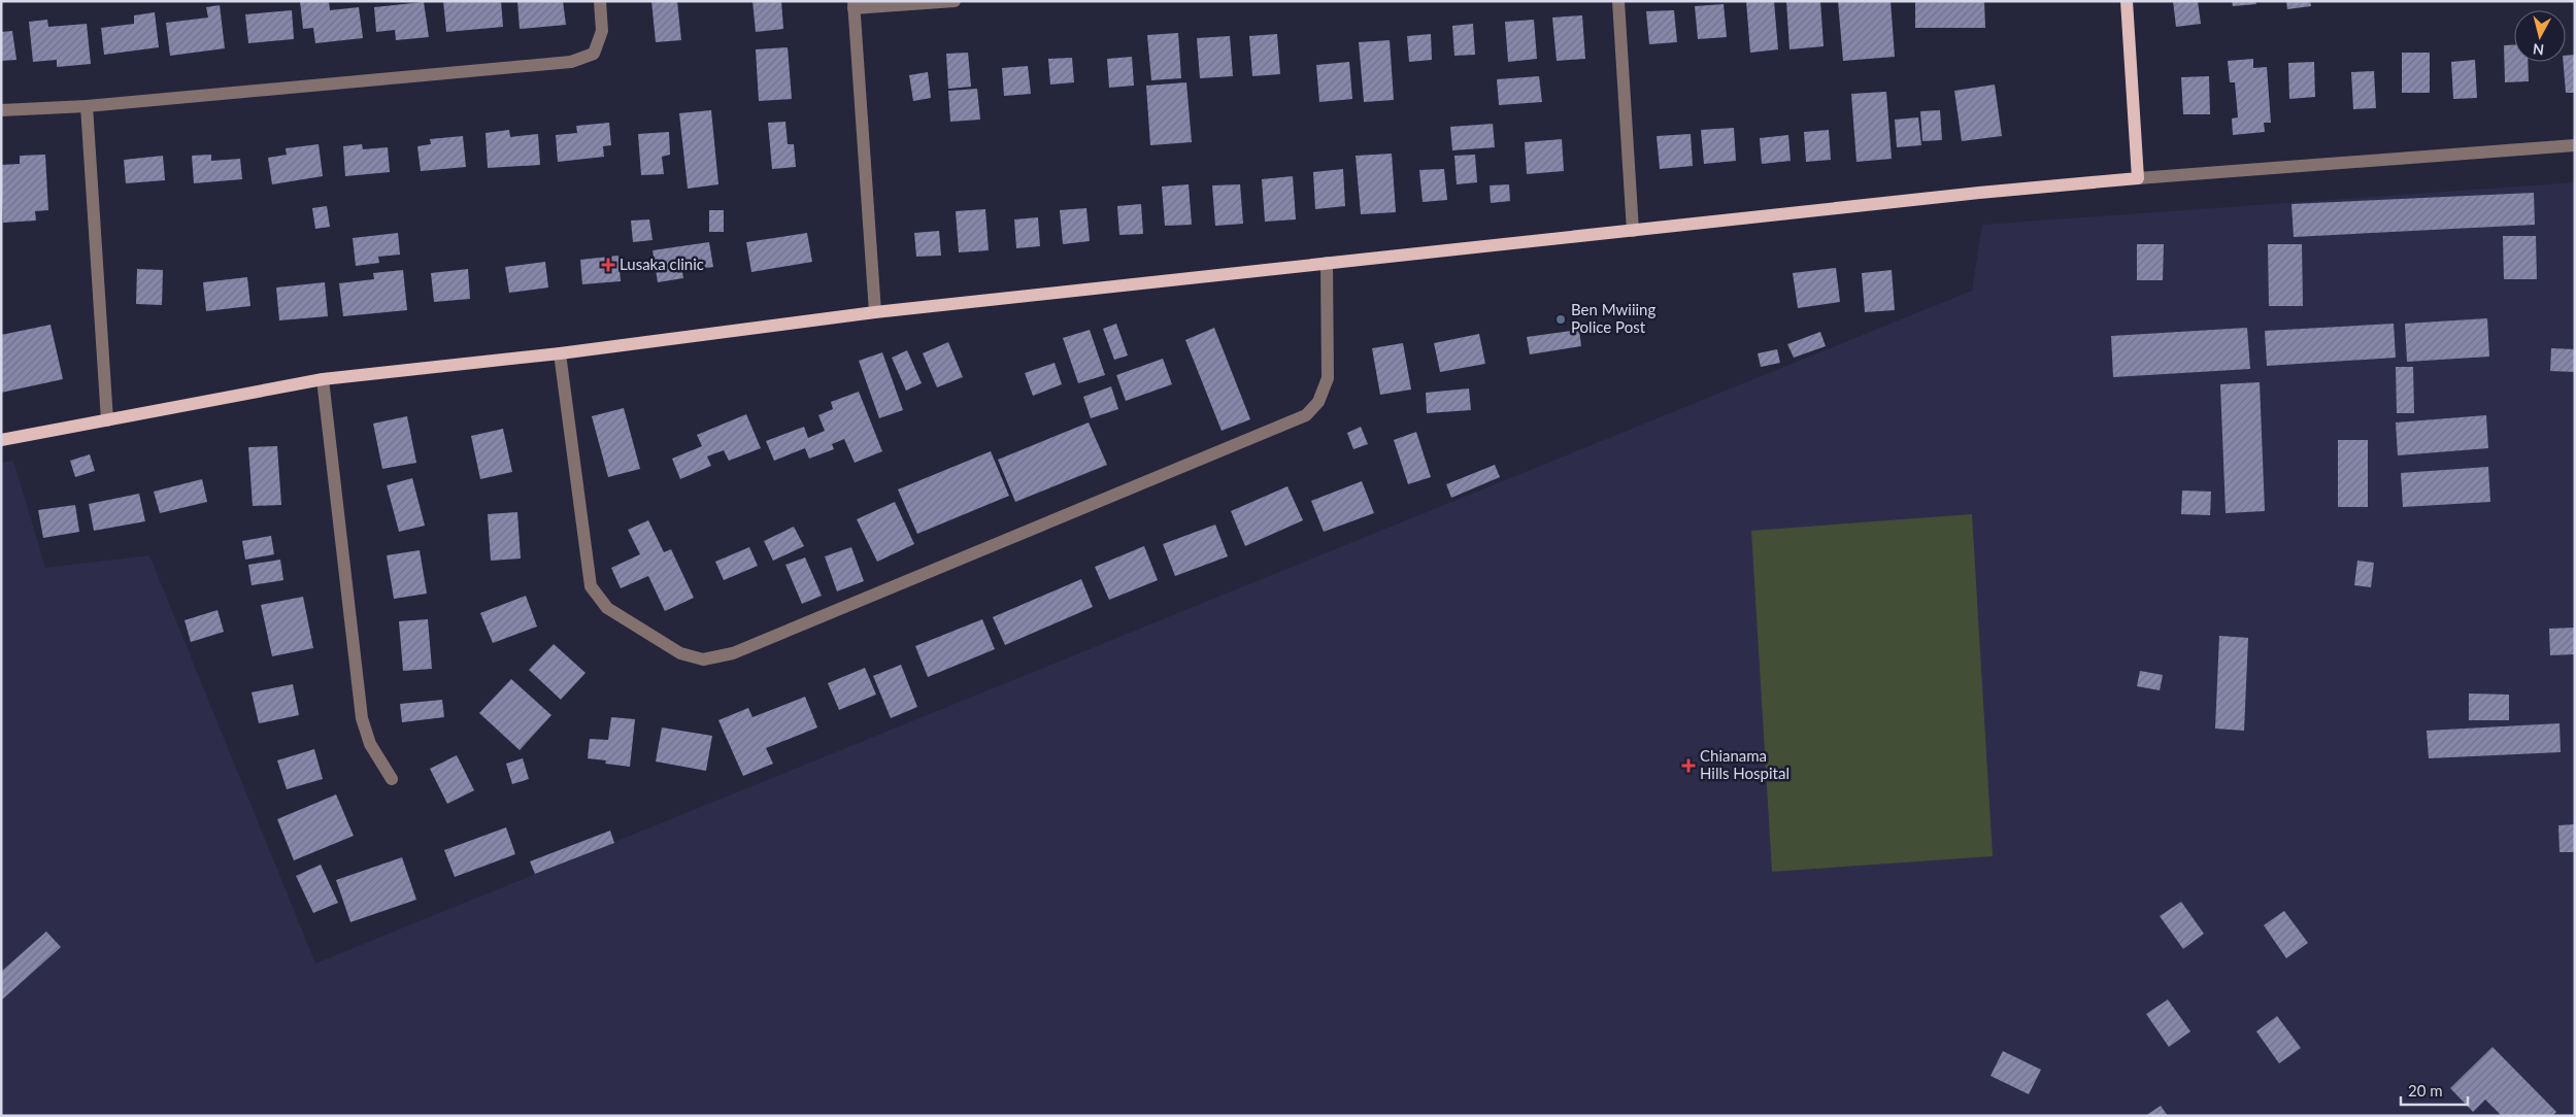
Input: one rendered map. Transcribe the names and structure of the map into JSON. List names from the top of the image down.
{
  "places": {
    "health": ["Lusaka clinic", "Chianama Hills Hospital"],
    "other": ["Ben Mwiiing Police Post"]
  },
  "scale_bar": "20 m",
  "north": "bottom"
}
